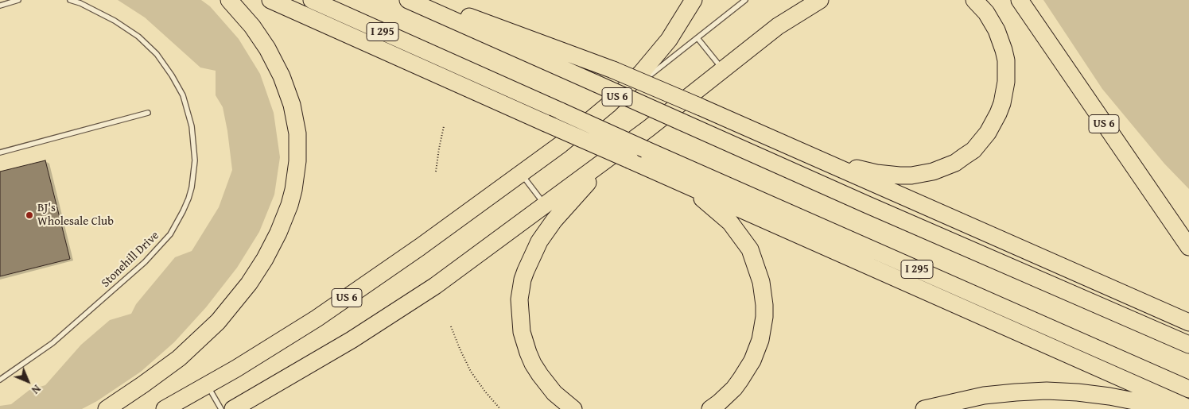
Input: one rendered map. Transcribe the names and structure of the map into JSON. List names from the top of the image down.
{
  "streets": {
    "highway": ["I 295", "US 6"],
    "lane": ["Stonehill Drive"]
  },
  "places": ["BJ's Wholesale Club"],
  "north": "bottom right"
}
